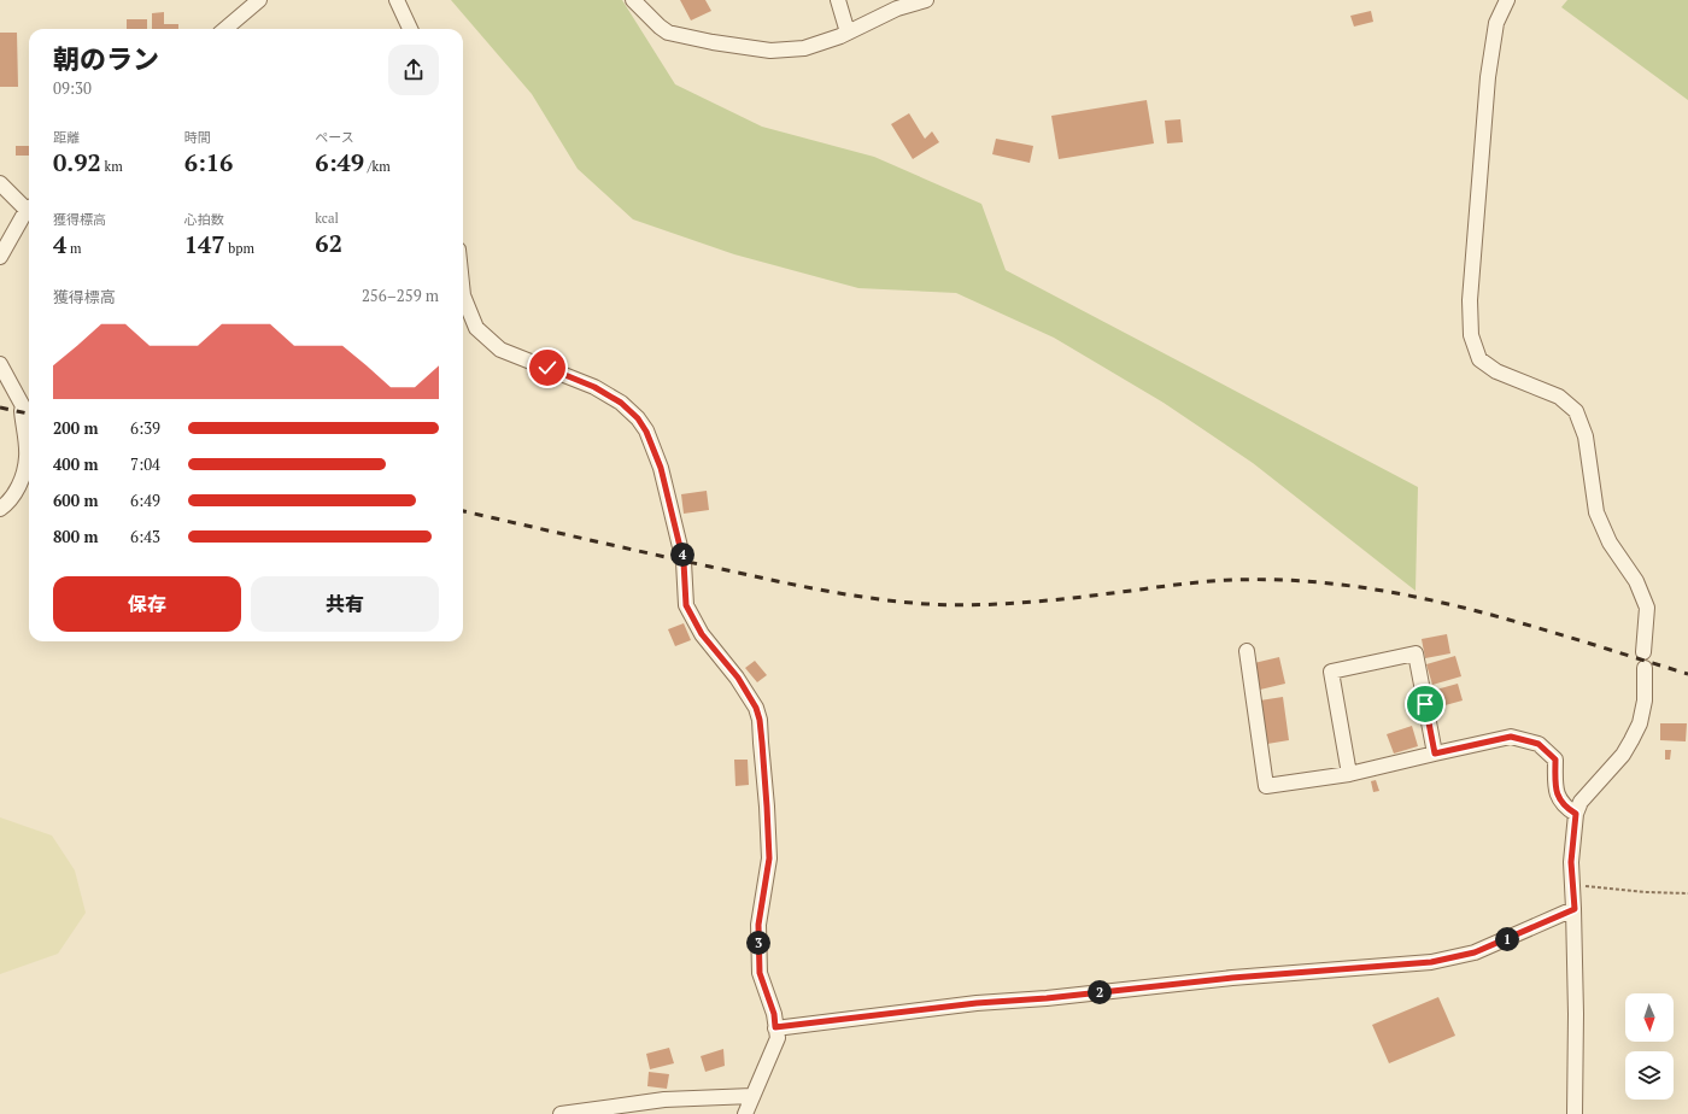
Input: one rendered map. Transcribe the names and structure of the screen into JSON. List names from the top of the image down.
{
  "north": "bottom",
  "page": {
    "heading": ["朝のラン", "09:30"],
    "stats": [
      ["距離", "0.92 km"],
      ["時間", "6:16"],
      ["ペース", "6:49 /km"],
      ["獲得標高", "4 m"],
      ["心拍数", "147 bpm"],
      ["kcal", "62"]
    ],
    "chart": ["獲得標高", "256–259 m"],
    "list": [
      {
        "name": "200 m",
        "note": "6:39"
      },
      {
        "name": "400 m",
        "note": "7:04"
      },
      {
        "name": "600 m",
        "note": "6:49"
      },
      {
        "name": "800 m",
        "note": "6:43"
      }
    ],
    "pins": [
      "4",
      "1",
      "3",
      "2"
    ],
    "buttons": ["保存", "共有"]
  }
}
